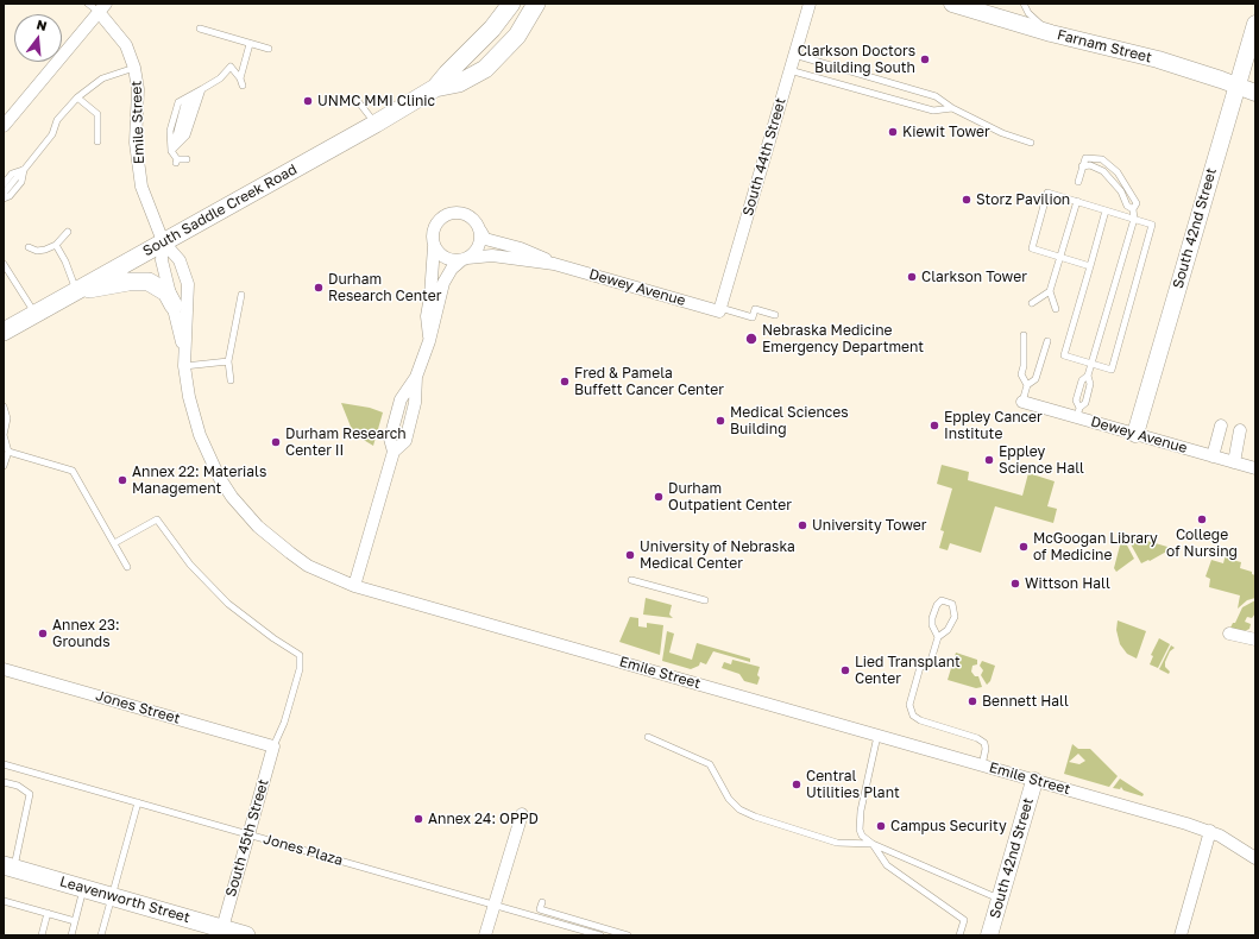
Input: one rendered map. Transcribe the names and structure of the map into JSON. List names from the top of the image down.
{
  "streets": {
    "main road": [
      "Farnam Street",
      "South Saddle Creek Road",
      "South 42nd Street",
      "Leavenworth Street"
    ],
    "street": [
      "Emile Street",
      "South 44th Street",
      "Dewey Avenue",
      "Jones Street",
      "South 45th Street"
    ],
    "lane": ["Jones Plaza"]
  },
  "crossings": [
    ["Farnam Street", "South 42nd Street"],
    ["Emile Street", "South Saddle Creek Road"],
    ["Emile Street", "South 42nd Street"],
    ["South 44th Street", "Dewey Avenue"],
    ["South 42nd Street", "Dewey Avenue"],
    ["Jones Street", "South 45th Street"],
    ["South 45th Street", "Jones Plaza"],
    ["South 45th Street", "Leavenworth Street"]
  ],
  "places": [
    "Clarkson Doctors Building South",
    "UNMC MMI Clinic",
    "Kiewit Tower",
    "Storz Pavilion",
    "Clarkson Tower",
    "Durham Research Center",
    "Nebraska Medicine Emergency Department",
    "Fred & Pamela Buffett Cancer Center",
    "Medical Sciences Building",
    "Eppley Cancer Institute",
    "Durham Research Center II",
    "Eppley Science Hall",
    "Annex 22: Materials Management",
    "Durham Outpatient Center",
    "College of Nursing",
    "University Tower",
    "McGoogan Library of Medicine",
    "University of Nebraska Medical Center",
    "Wittson Hall",
    "Annex 23: Grounds",
    "Lied Transplant Center",
    "Bennett Hall",
    "Central Utilities Plant",
    "Annex 24: OPPD",
    "Campus Security"
  ],
  "north": "top"
}
